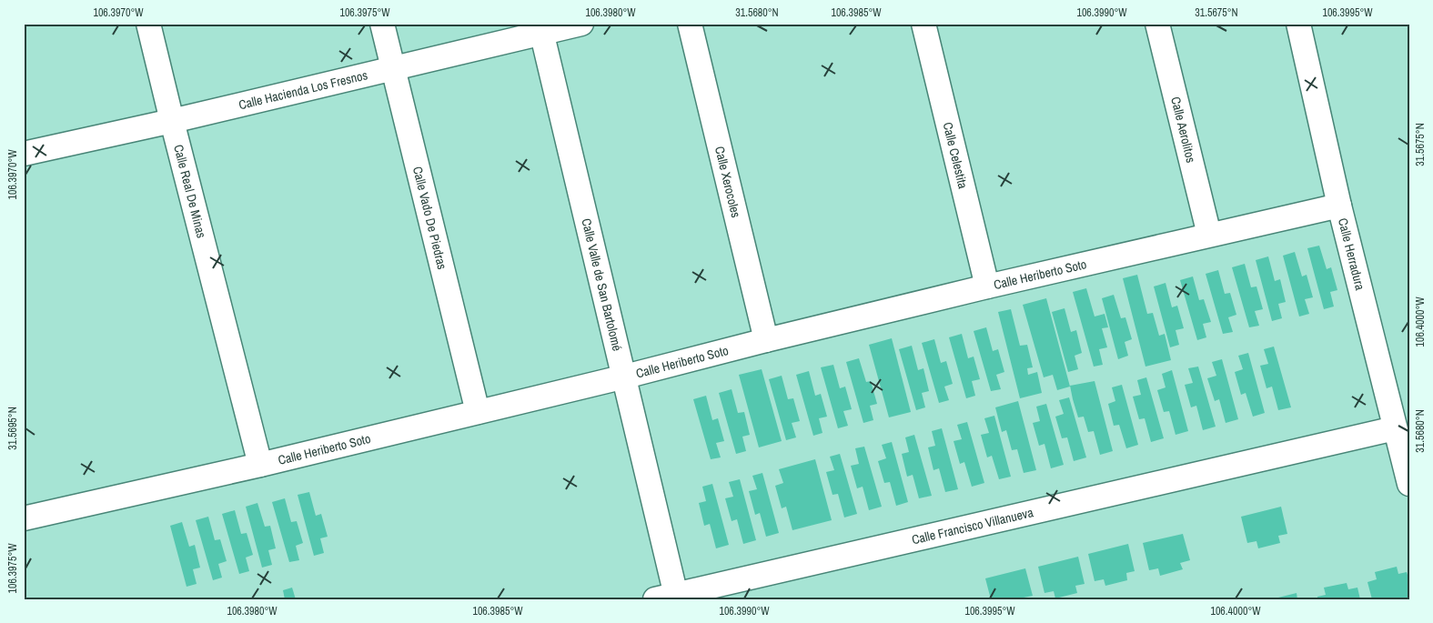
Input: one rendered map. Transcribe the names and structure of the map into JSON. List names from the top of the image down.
{
  "streets": {
    "street": [
      "Calle Hacienda Los Fresnos",
      "Calle Aerolitos",
      "Calle Celestita",
      "Calle Xerocoles",
      "Calle Real De Minas",
      "Calle Vado De Piedras",
      "Calle Herradura",
      "Calle Heriberto Soto",
      "Calle Valle de San Bartolomé",
      "Calle Francisco Villanueva"
    ]
  },
  "crossings": [
    ["Calle Hacienda Los Fresnos", "Calle Real De Minas"],
    ["Calle Hacienda Los Fresnos", "Calle Vado De Piedras"],
    ["Calle Hacienda Los Fresnos", "Calle Valle de San Bartolomé"],
    ["Calle Aerolitos", "Calle Heriberto Soto"],
    ["Calle Celestita", "Calle Heriberto Soto"],
    ["Calle Xerocoles", "Calle Heriberto Soto"],
    ["Calle Real De Minas", "Calle Heriberto Soto"],
    ["Calle Vado De Piedras", "Calle Heriberto Soto"],
    ["Calle Herradura", "Calle Heriberto Soto"],
    ["Calle Herradura", "Calle Francisco Villanueva"],
    ["Calle Heriberto Soto", "Calle Valle de San Bartolomé"],
    ["Calle Valle de San Bartolomé", "Calle Francisco Villanueva"]
  ],
  "coordinates": [
    "106.3970°W",
    "106.3975°W",
    "106.3980°W",
    "31.5680°N",
    "106.3985°W",
    "106.3990°W",
    "31.5675°N",
    "106.3995°W",
    "106.4000°W",
    "31.5695°N"
  ]
}
